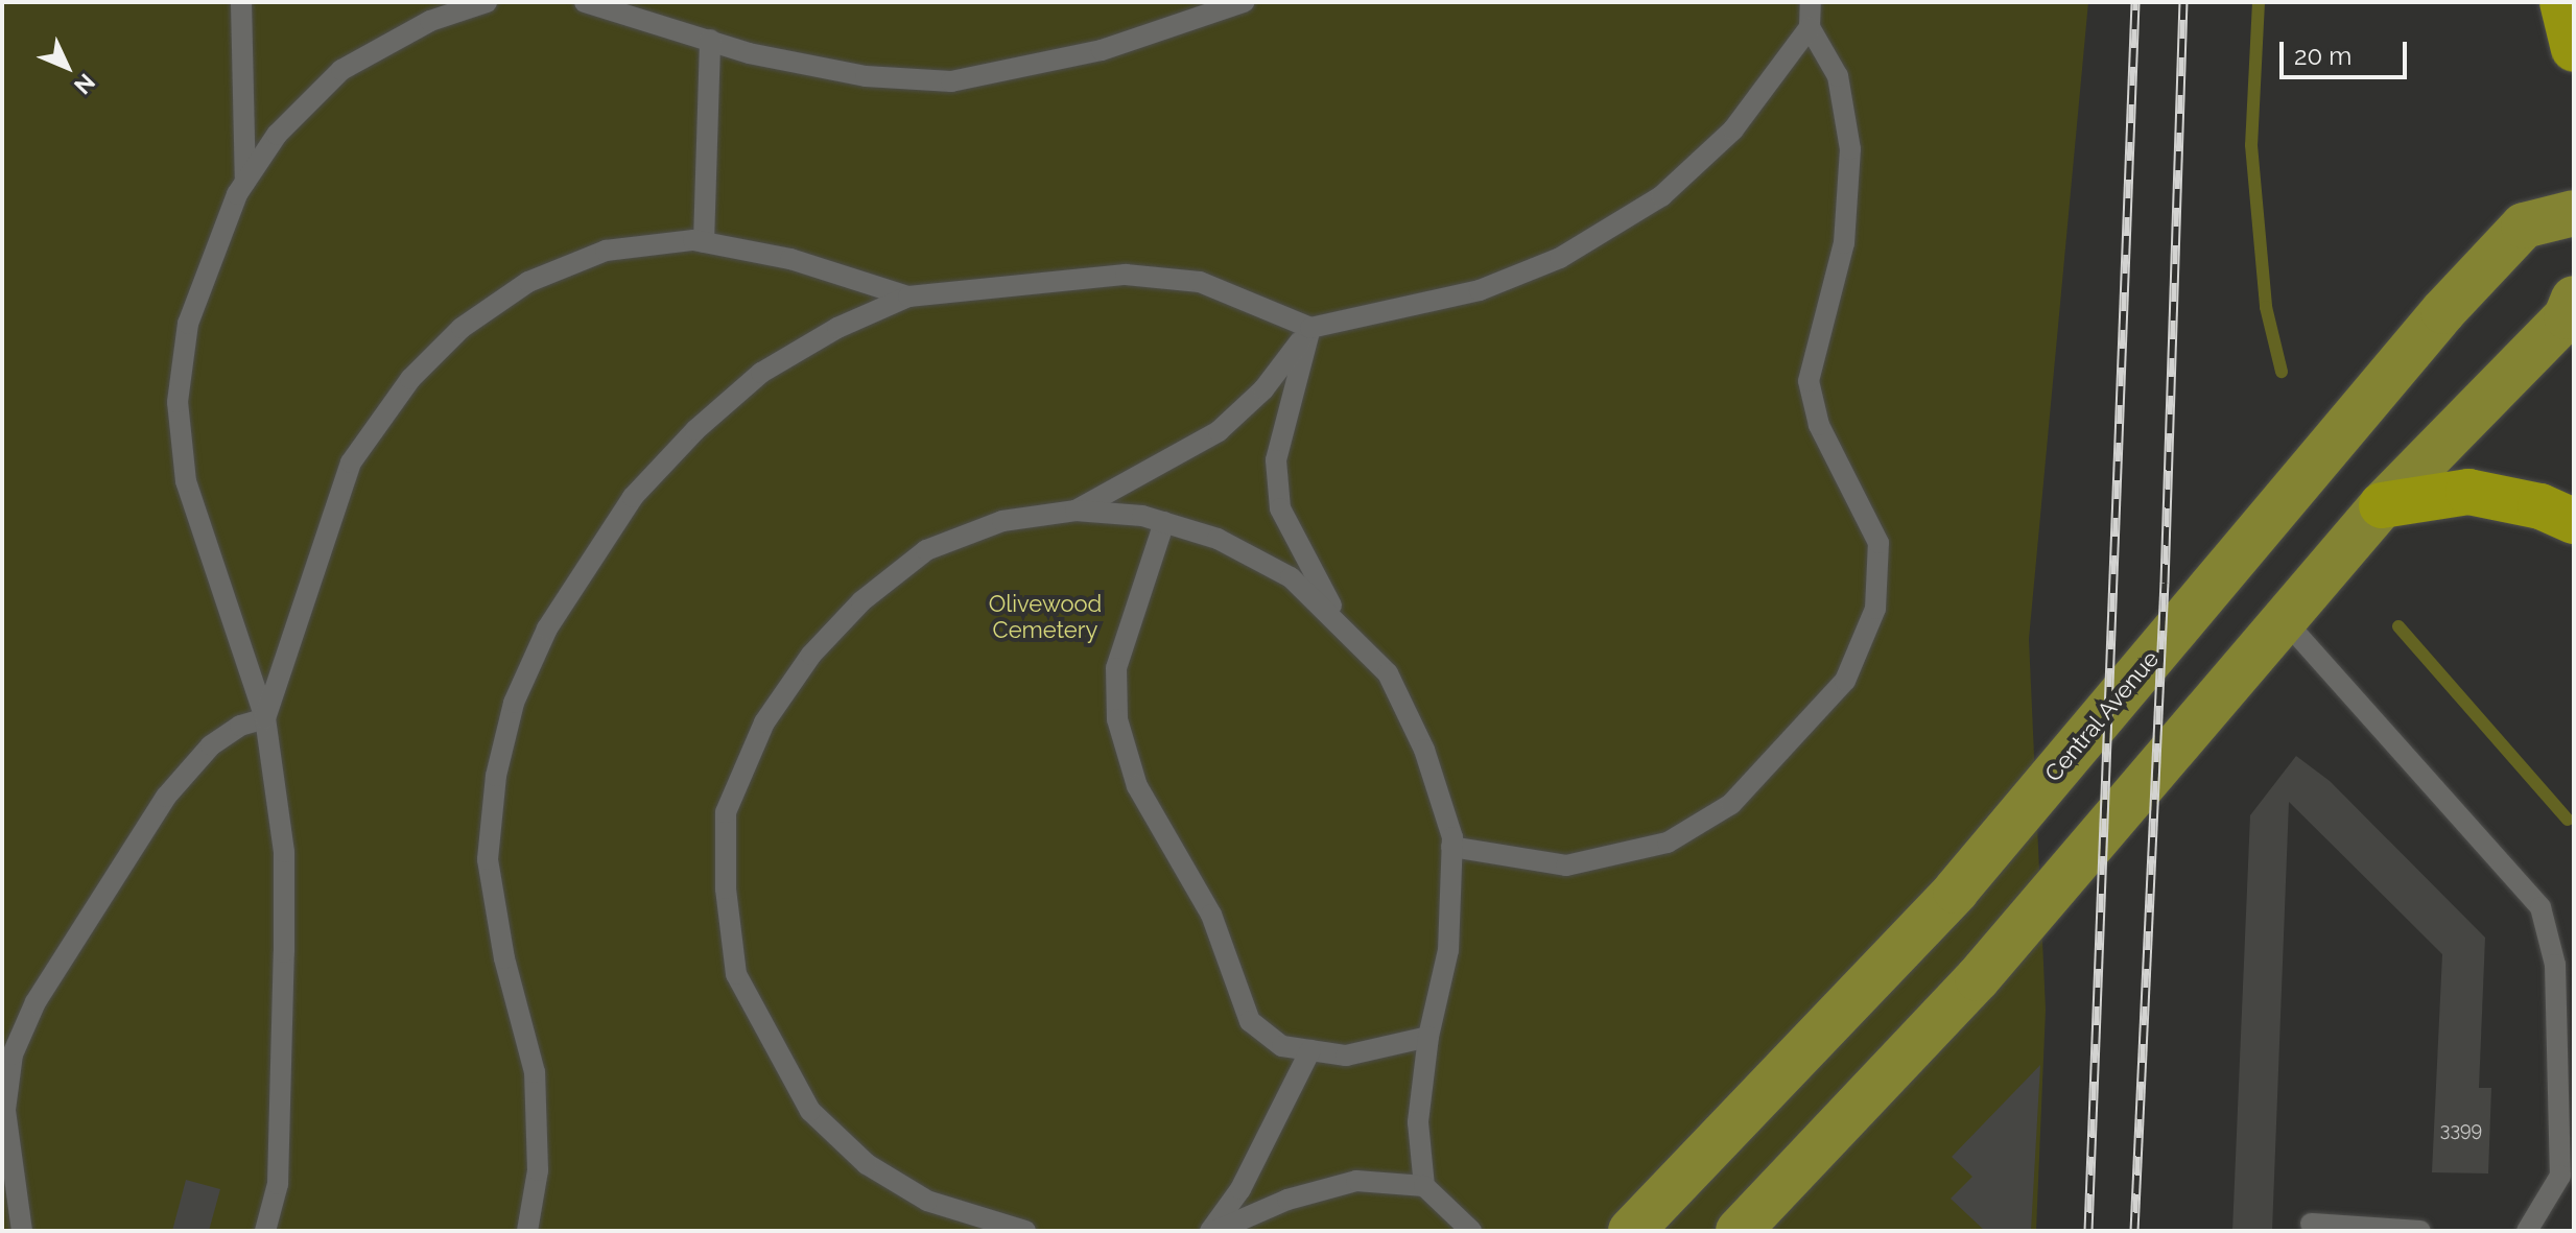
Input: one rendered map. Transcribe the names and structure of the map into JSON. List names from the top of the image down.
{
  "streets": {
    "main road": ["Central Avenue"]
  },
  "parks": ["Olivewood Cemetery"],
  "house_numbers": ["3399"],
  "scale_bar": "20 m",
  "north": "bottom right"
}
